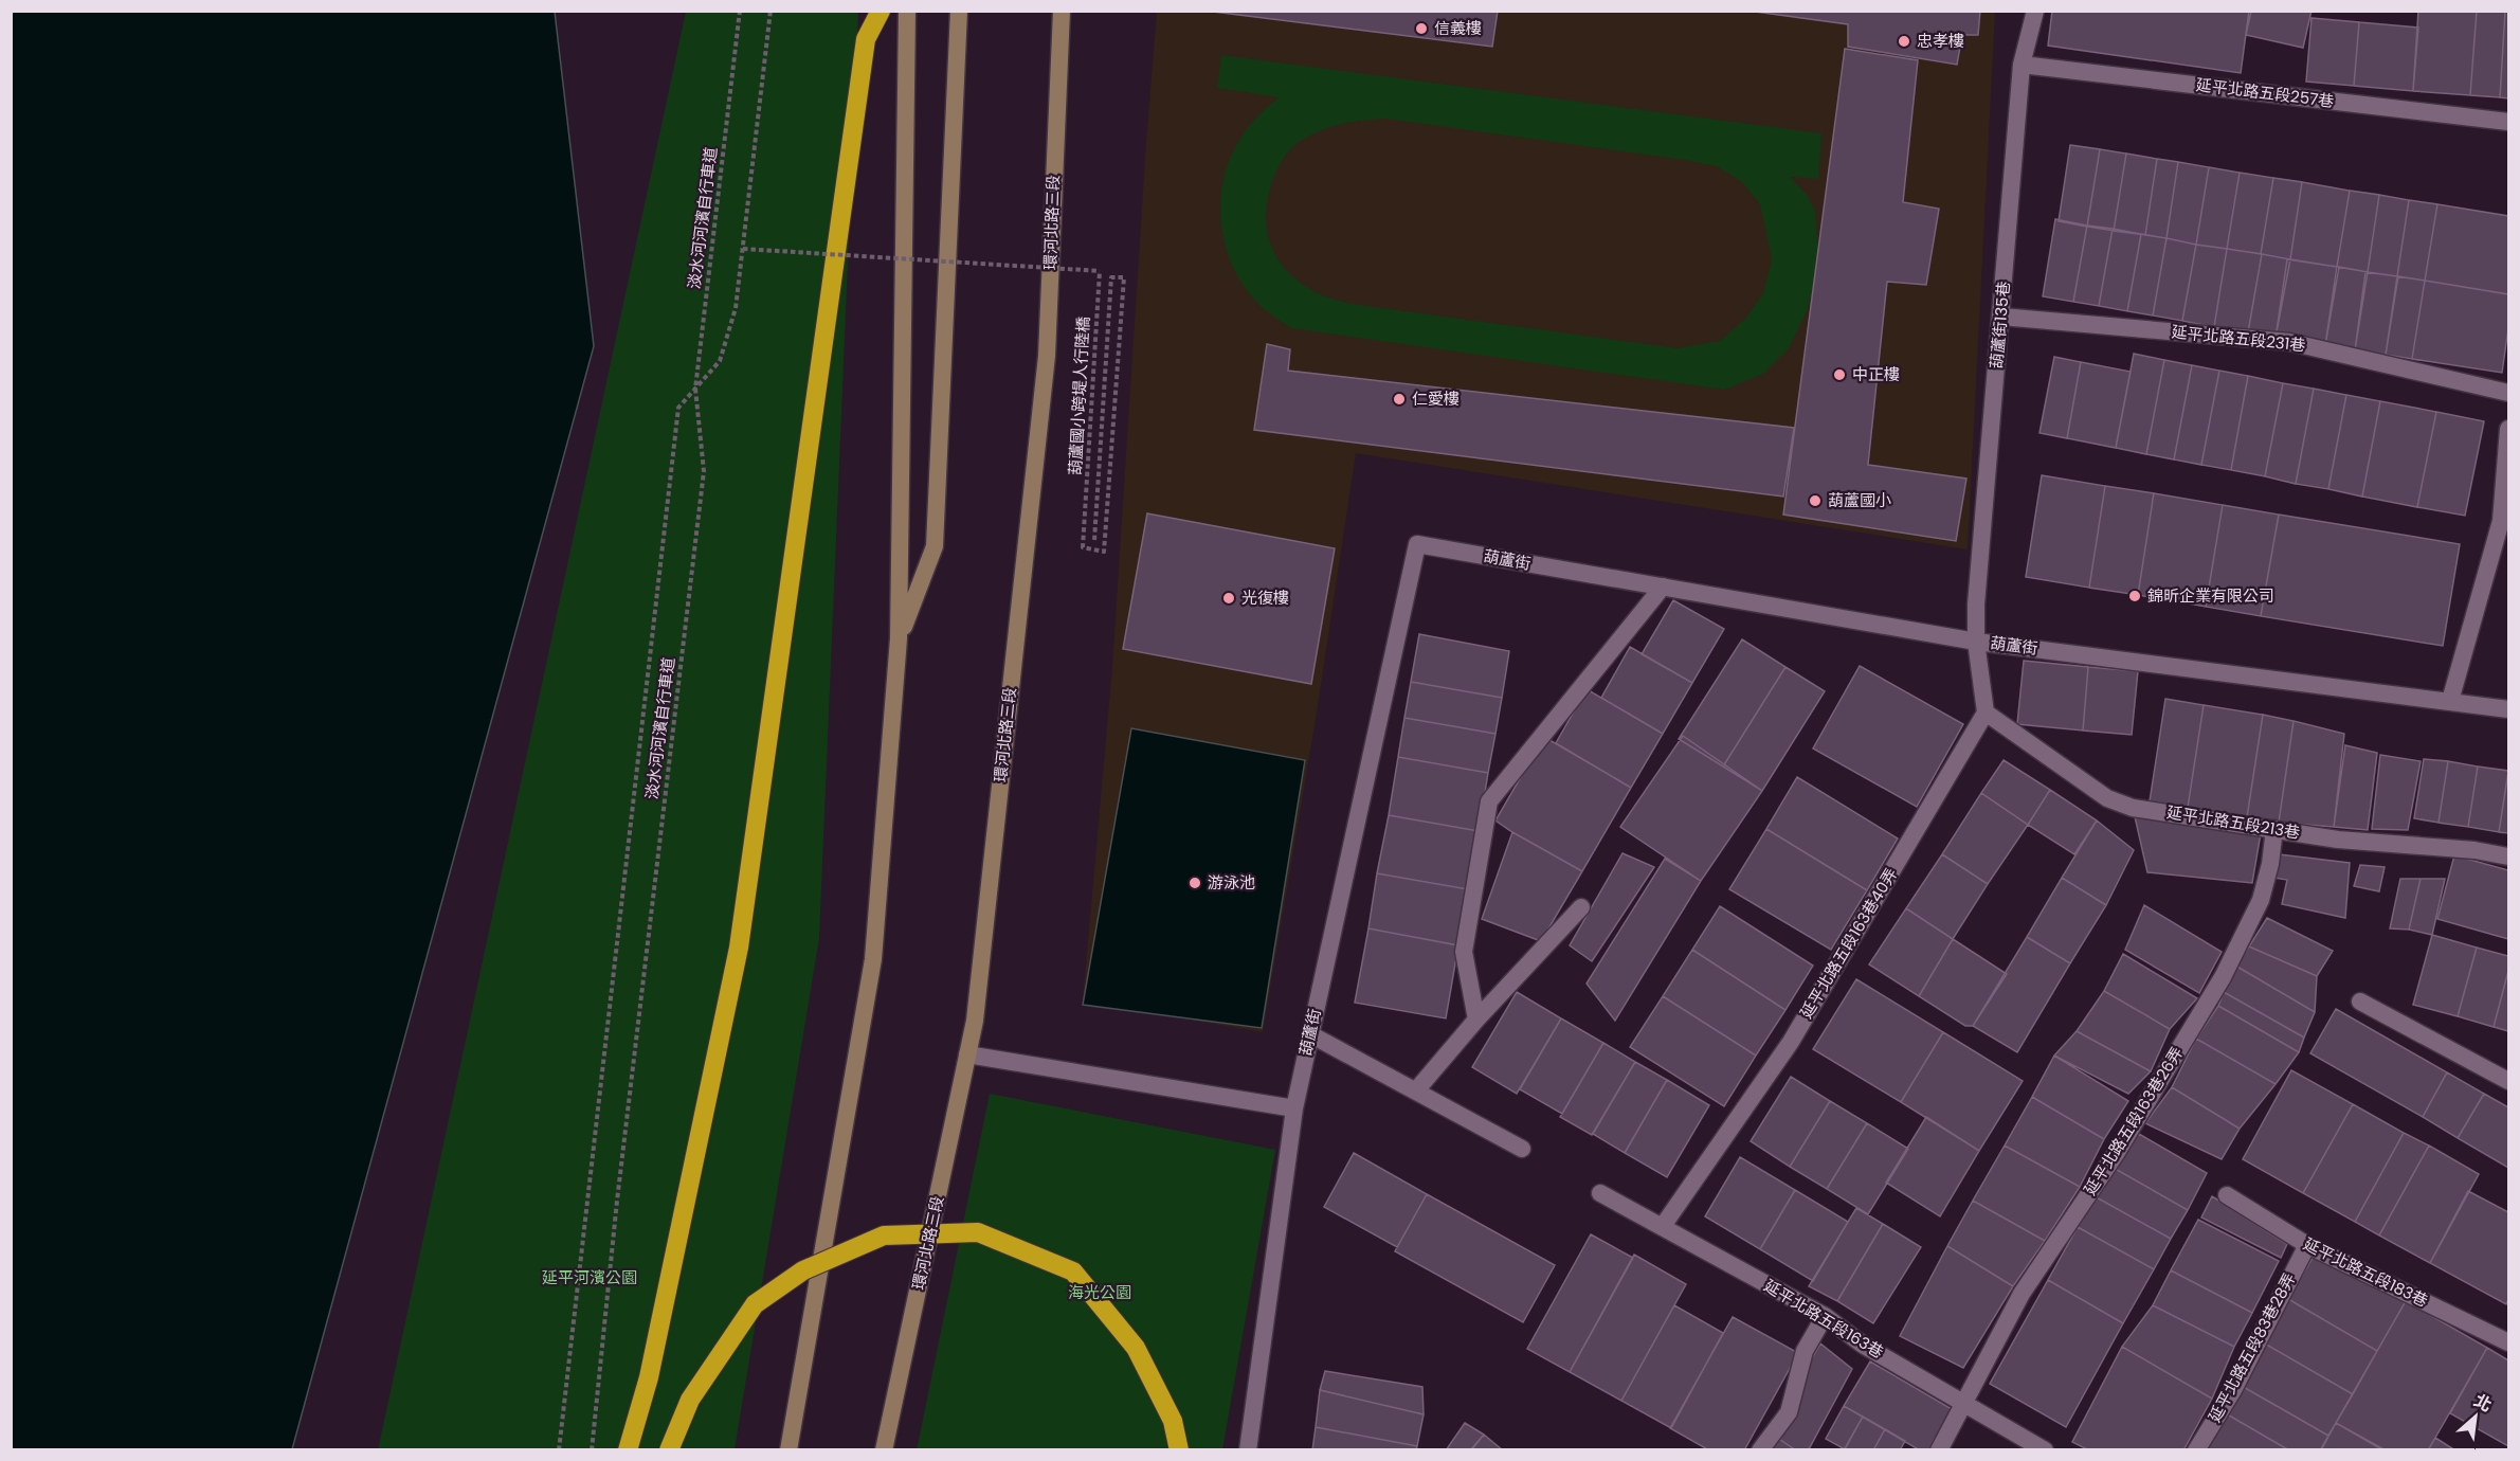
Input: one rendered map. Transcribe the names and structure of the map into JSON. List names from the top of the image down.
{
  "streets": {
    "main road": ["環河北路三段"],
    "street": [
      "延平北路五段257巷",
      "葫蘆街135巷",
      "延平北路五段231巷",
      "葫蘆街",
      "延平北路五段213巷",
      "延平北路五段163巷40弄",
      "延平北路五段163巷26弄",
      "延平北路五段183巷",
      "延平北路五段163巷",
      "延平北路五段83巷28弄"
    ],
    "path": ["淡水河河濱自行車道", "葫蘆國小跨堤人行陸橋"]
  },
  "crossings": [
    ["延平北路五段257巷", "葫蘆街135巷"],
    ["葫蘆街135巷", "延平北路五段231巷"],
    ["葫蘆街135巷", "葫蘆街"],
    ["延平北路五段213巷", "延平北路五段163巷40弄"],
    ["延平北路五段213巷", "延平北路五段163巷26弄"],
    ["延平北路五段163巷40弄", "延平北路五段163巷"],
    ["延平北路五段163巷26弄", "延平北路五段163巷"],
    ["延平北路五段183巷", "延平北路五段83巷28弄"]
  ],
  "parks": ["延平河濱公園", "海光公園"],
  "places": [
    "信義樓",
    "忠孝樓",
    "中正樓",
    "仁愛樓",
    "葫蘆國小",
    "錦昕企業有限公司",
    "光復樓",
    "游泳池"
  ],
  "north": "top right"
}
